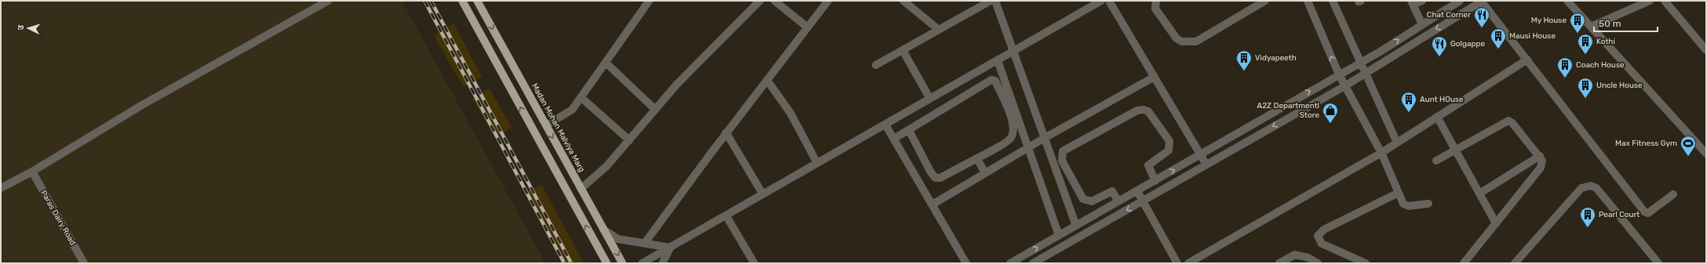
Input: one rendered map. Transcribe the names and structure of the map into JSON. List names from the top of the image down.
{
  "streets": {
    "main road": ["Madan Mohan Malviya Marg"],
    "street": ["Paras Dairy Road"]
  },
  "places": {
    "restaurant": ["Chat Corner", "Golgappe"],
    "building": [
      "My House",
      "Mausi House",
      "Kothi",
      "Vidyapeeth",
      "Coach House",
      "Uncle House",
      "Aunt HOuse",
      "Pearl Court"
    ],
    "shop": ["A2Z Departmentl Store"],
    "sports": ["Max Fitness Gym"]
  },
  "scale_bar": "50 m",
  "north": "left"
}
